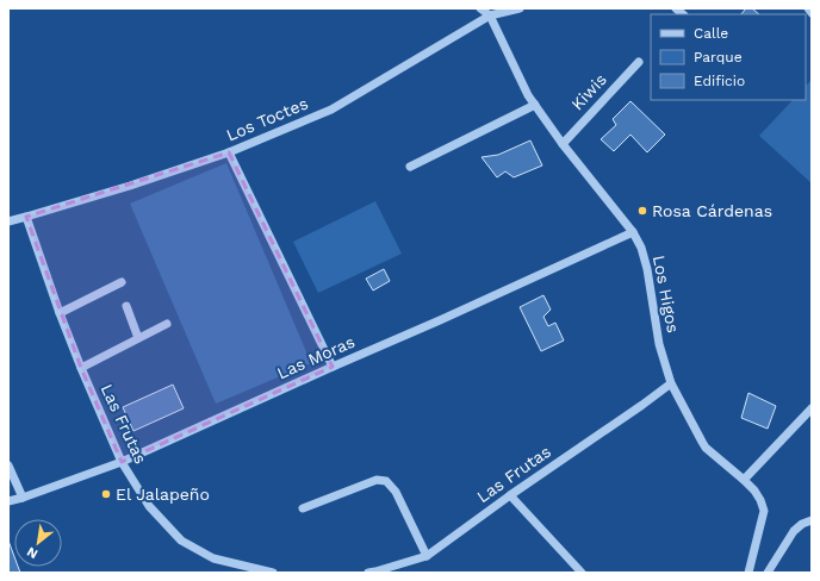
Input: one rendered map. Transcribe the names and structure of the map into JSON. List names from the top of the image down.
{
  "streets": {
    "street": [
      "Kiwis",
      "Los Toctes",
      "Los Higos",
      "Las Moras",
      "Las Frutas"
    ]
  },
  "crossings": [
    ["Kiwis", "Los Higos"],
    ["Los Toctes", "Los Higos"],
    ["Los Toctes", "Las Frutas"],
    ["Los Higos", "Las Moras"],
    ["Los Higos", "Las Frutas"],
    ["Las Moras", "Las Frutas"]
  ],
  "places": ["Rosa Cárdenas", "El Jalapeño"],
  "legend": ["Calle", "Parque", "Edificio"],
  "north": "bottom left"
}
